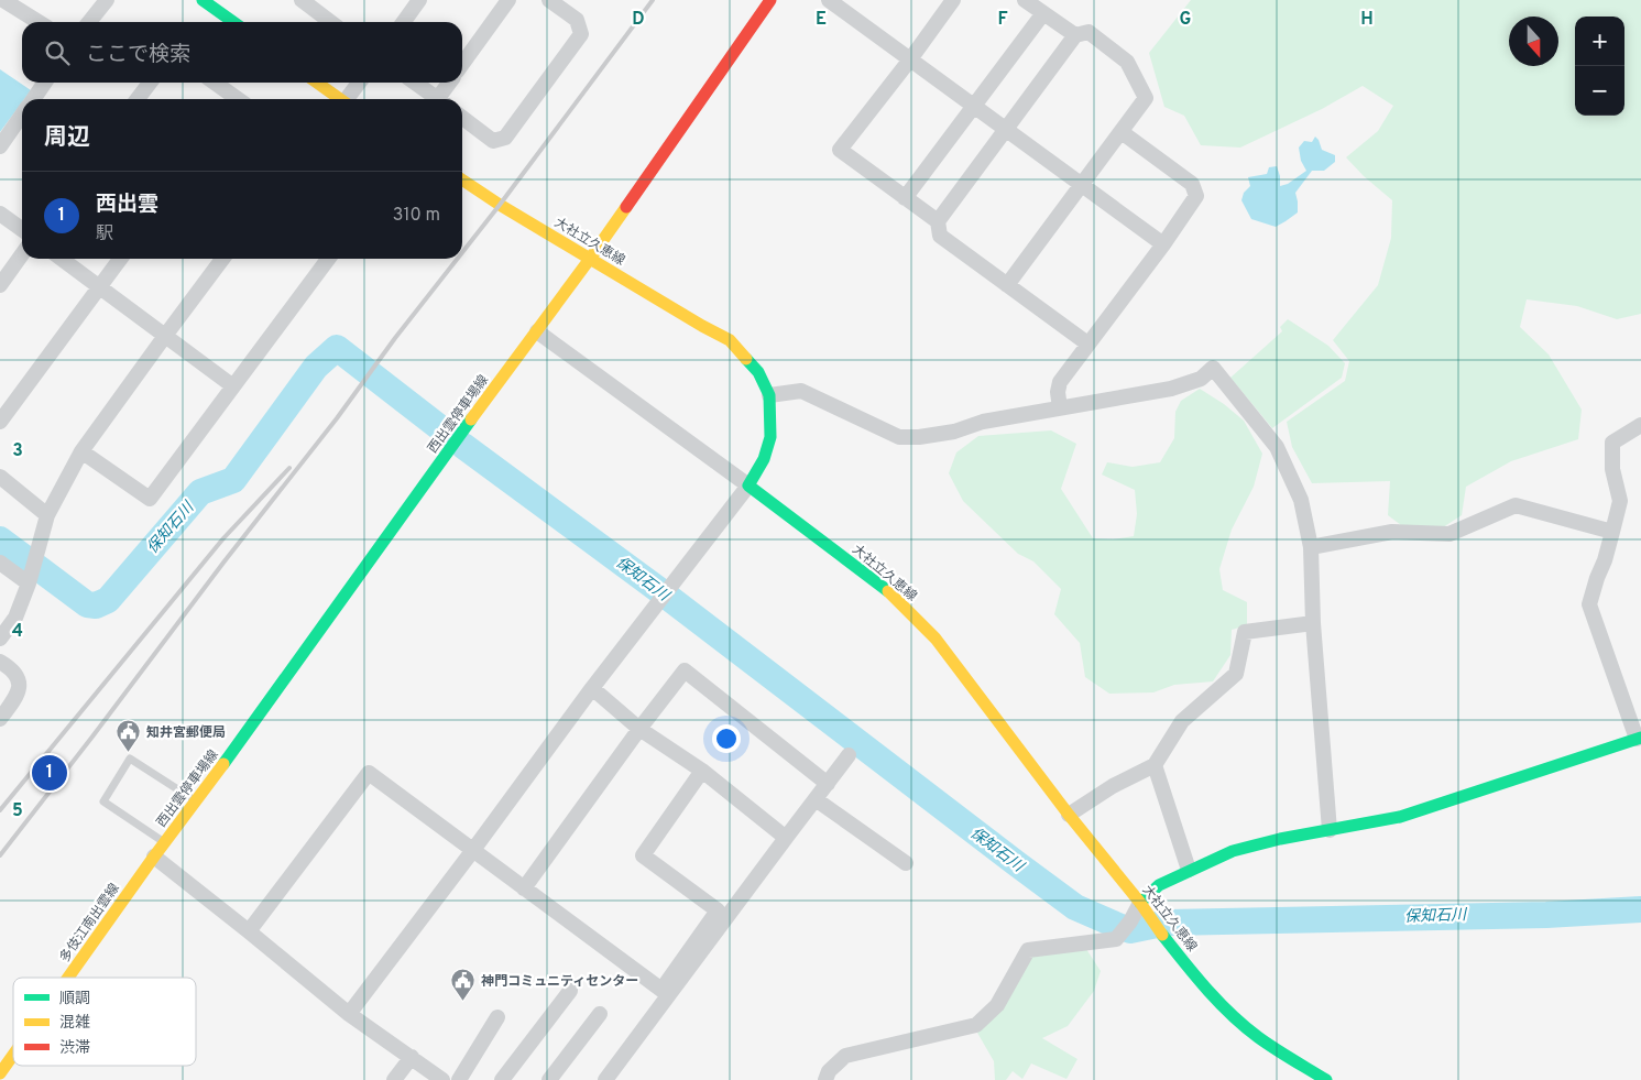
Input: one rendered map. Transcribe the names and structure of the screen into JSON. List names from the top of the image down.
{
  "streets": {
    "main road": ["大社立久恵線", "西出雲停車場線", "多伎江南出雲線"]
  },
  "crossings": [
    ["大社立久恵線", "西出雲停車場線"],
    ["西出雲停車場線", "多伎江南出雲線"]
  ],
  "water": ["保知石川"],
  "places": {
    "public building": ["知井宮郵便局", "神門コミュニティセンター"]
  },
  "legend": ["順調", "混雑", "渋滞"],
  "north": "bottom",
  "page": {
    "map_buttons": ["+", "−"],
    "search": "ここで検索",
    "heading": "周辺",
    "list": [
      {
        "mark": "1",
        "name": "西出雲",
        "note": "駅",
        "value": "310 m"
      }
    ],
    "pins": "1"
  },
  "grid": {
    "columns": [
      "D",
      "E",
      "F",
      "G",
      "H"
    ],
    "rows": ["3", "4", "5"]
  }
}
